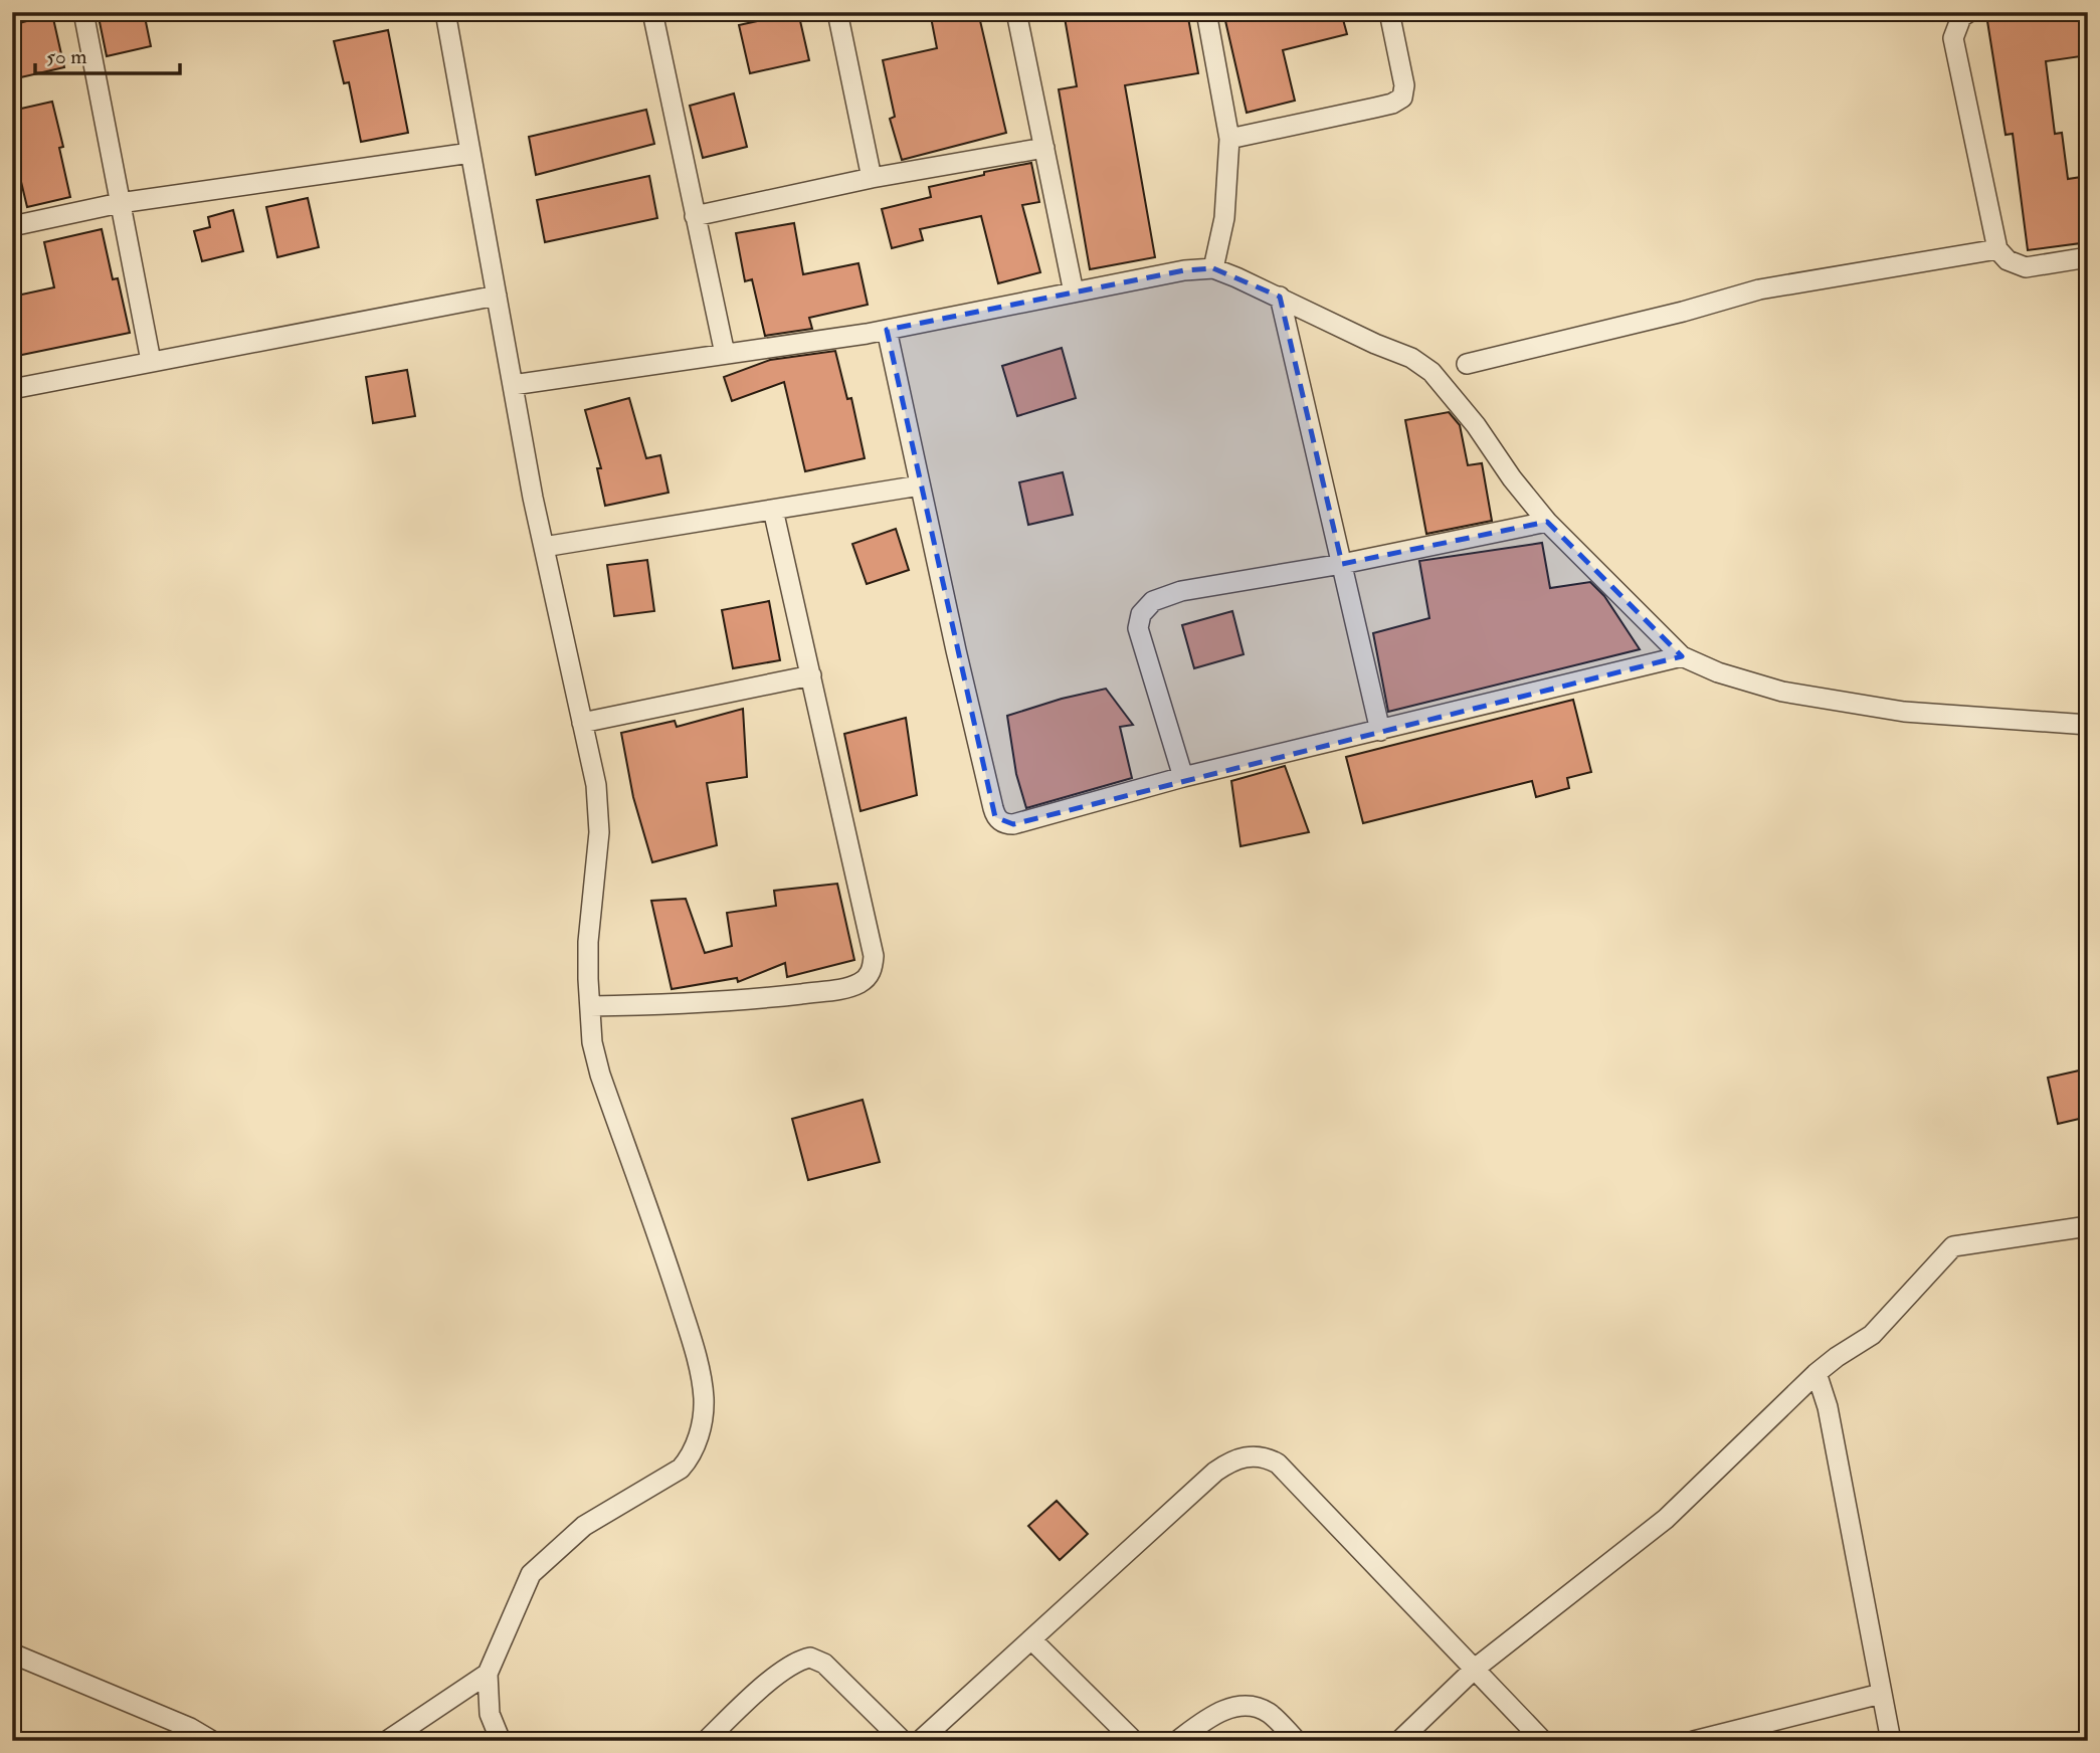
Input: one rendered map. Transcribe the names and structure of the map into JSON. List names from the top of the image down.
{
  "scale_bar": "50 m"
}
